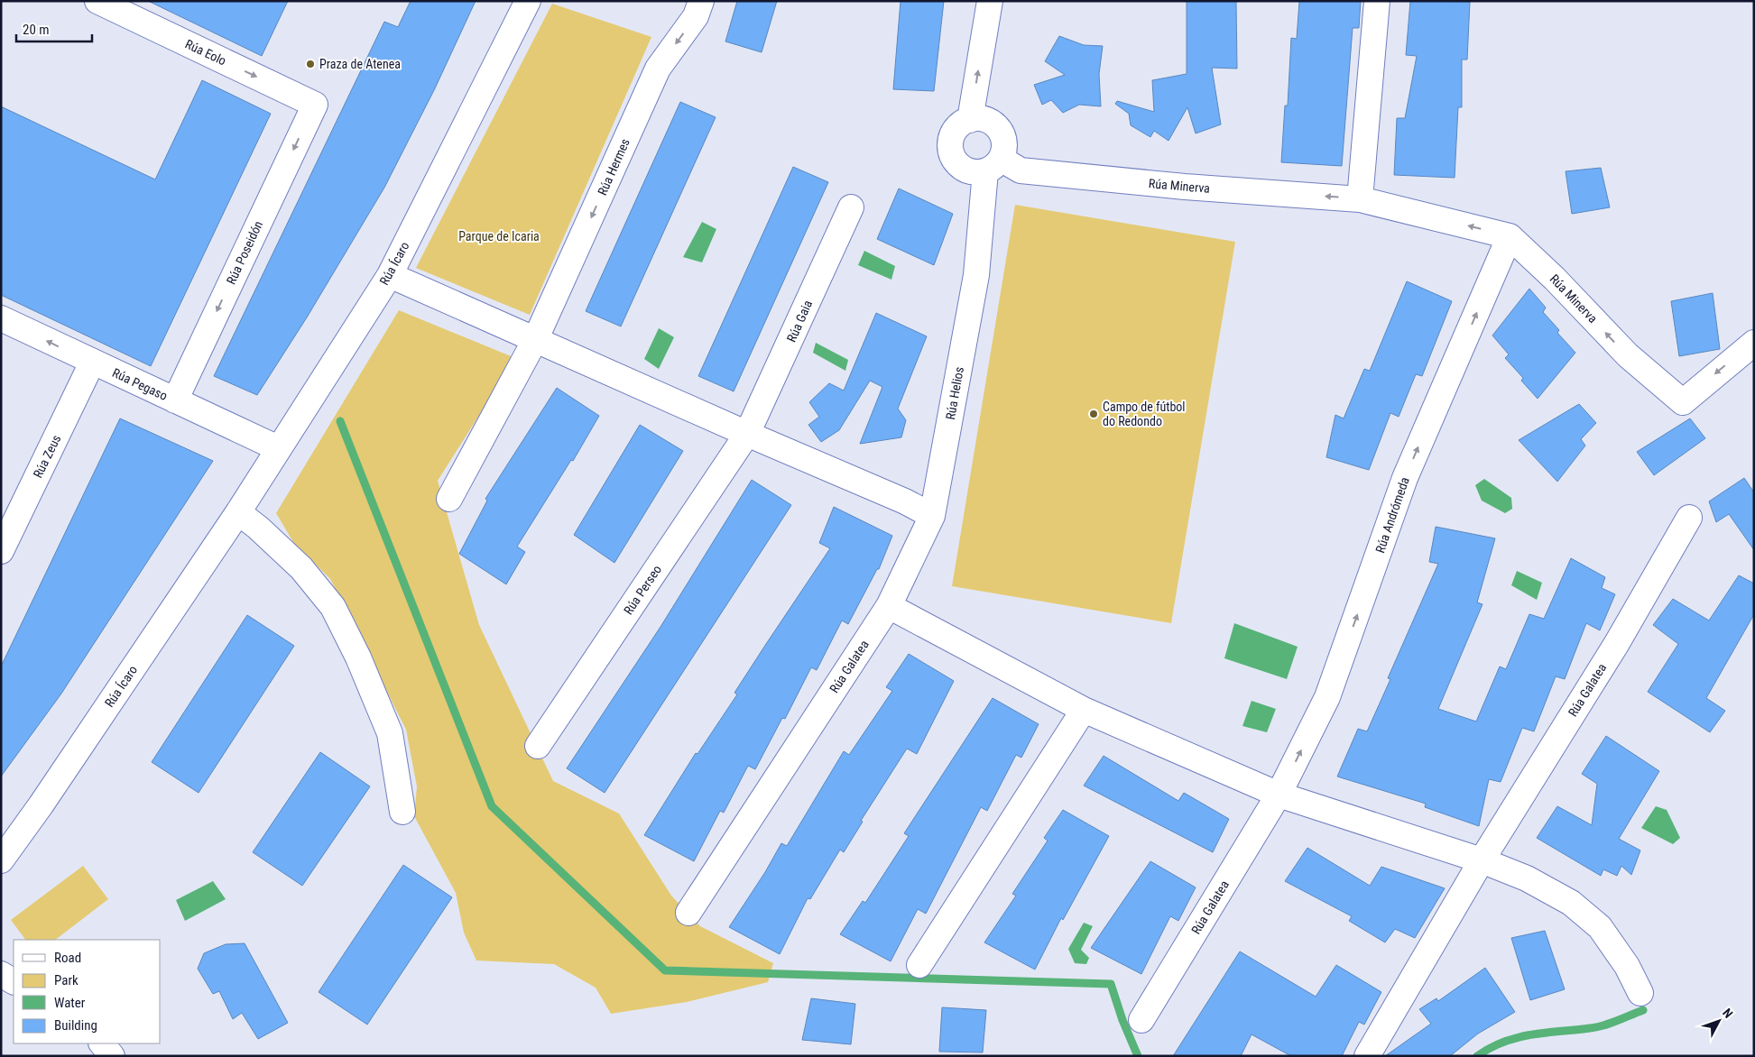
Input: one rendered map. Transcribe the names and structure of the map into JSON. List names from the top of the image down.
{
  "streets": {
    "street": [
      "Rúa Eolo",
      "Rúa Hermes",
      "Rúa Minerva",
      "Rúa Poseidón",
      "Rúa Ícaro",
      "Rúa Gaia",
      "Rúa Pegaso",
      "Rúa Helios",
      "Rúa Zeus",
      "Rúa Andrómeda",
      "Rúa Perseo",
      "Rúa Galatea"
    ]
  },
  "crossings": [
    ["Rúa Eolo", "Rúa Poseidón"],
    ["Rúa Minerva", "Rúa Helios"],
    ["Rúa Minerva", "Rúa Andrómeda"],
    ["Rúa Poseidón", "Rúa Pegaso"],
    ["Rúa Ícaro", "Rúa Pegaso"],
    ["Rúa Gaia", "Rúa Perseo"],
    ["Rúa Pegaso", "Rúa Zeus"],
    ["Rúa Helios", "Rúa Galatea"],
    ["Rúa Andrómeda", "Rúa Galatea"]
  ],
  "one_way": [
    "Rúa Eolo",
    "Rúa Hermes",
    "Rúa Minerva",
    "Rúa Poseidón",
    "Rúa Andrómeda"
  ],
  "parks": ["Parque de Icaria"],
  "places": ["Praza de Atenea", "Campo de fútbol do Redondo"],
  "legend": [
    "Road",
    "Park",
    "Water",
    "Building"
  ],
  "scale_bar": "20 m",
  "north": "top right"
}
